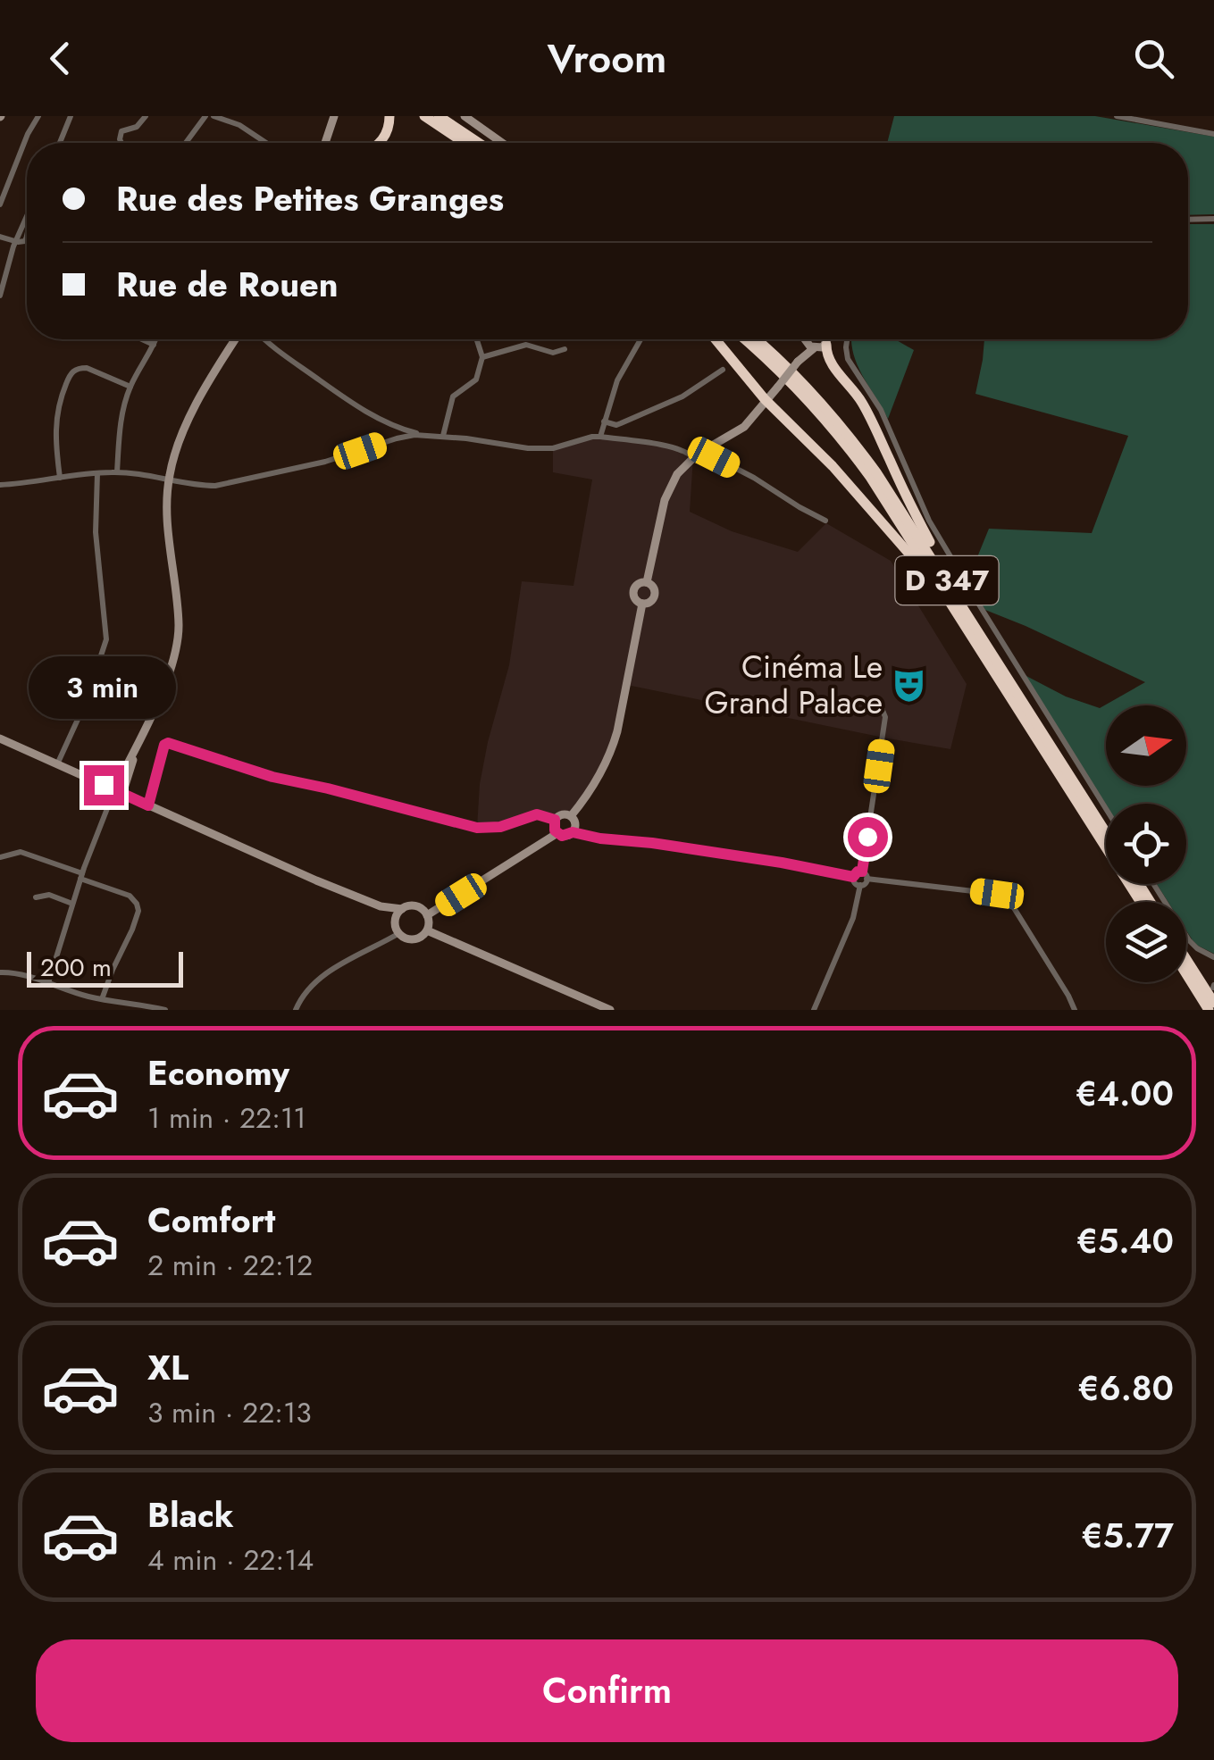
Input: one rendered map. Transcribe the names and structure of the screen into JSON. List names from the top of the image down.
{
  "streets": {
    "highway": ["D 347"]
  },
  "places": {
    "theatre": ["Cinéma Le Grand Palace"]
  },
  "scale_bar": "200 m",
  "north": "right",
  "page": {
    "header": "Vroom",
    "banner": ["Rue des Petites Granges", "Rue de Rouen"],
    "bubble": "3 min",
    "scale": "200 m",
    "list": [
      {
        "name": "Economy",
        "note": "1 min · 22:11",
        "value": "€4.00"
      },
      {
        "name": "Comfort",
        "note": "2 min · 22:12",
        "value": "€5.40"
      },
      {
        "name": "XL",
        "note": "3 min · 22:13",
        "value": "€6.80"
      },
      {
        "name": "Black",
        "note": "4 min · 22:14",
        "value": "€5.77"
      }
    ],
    "buttons": "Confirm"
  }
}
